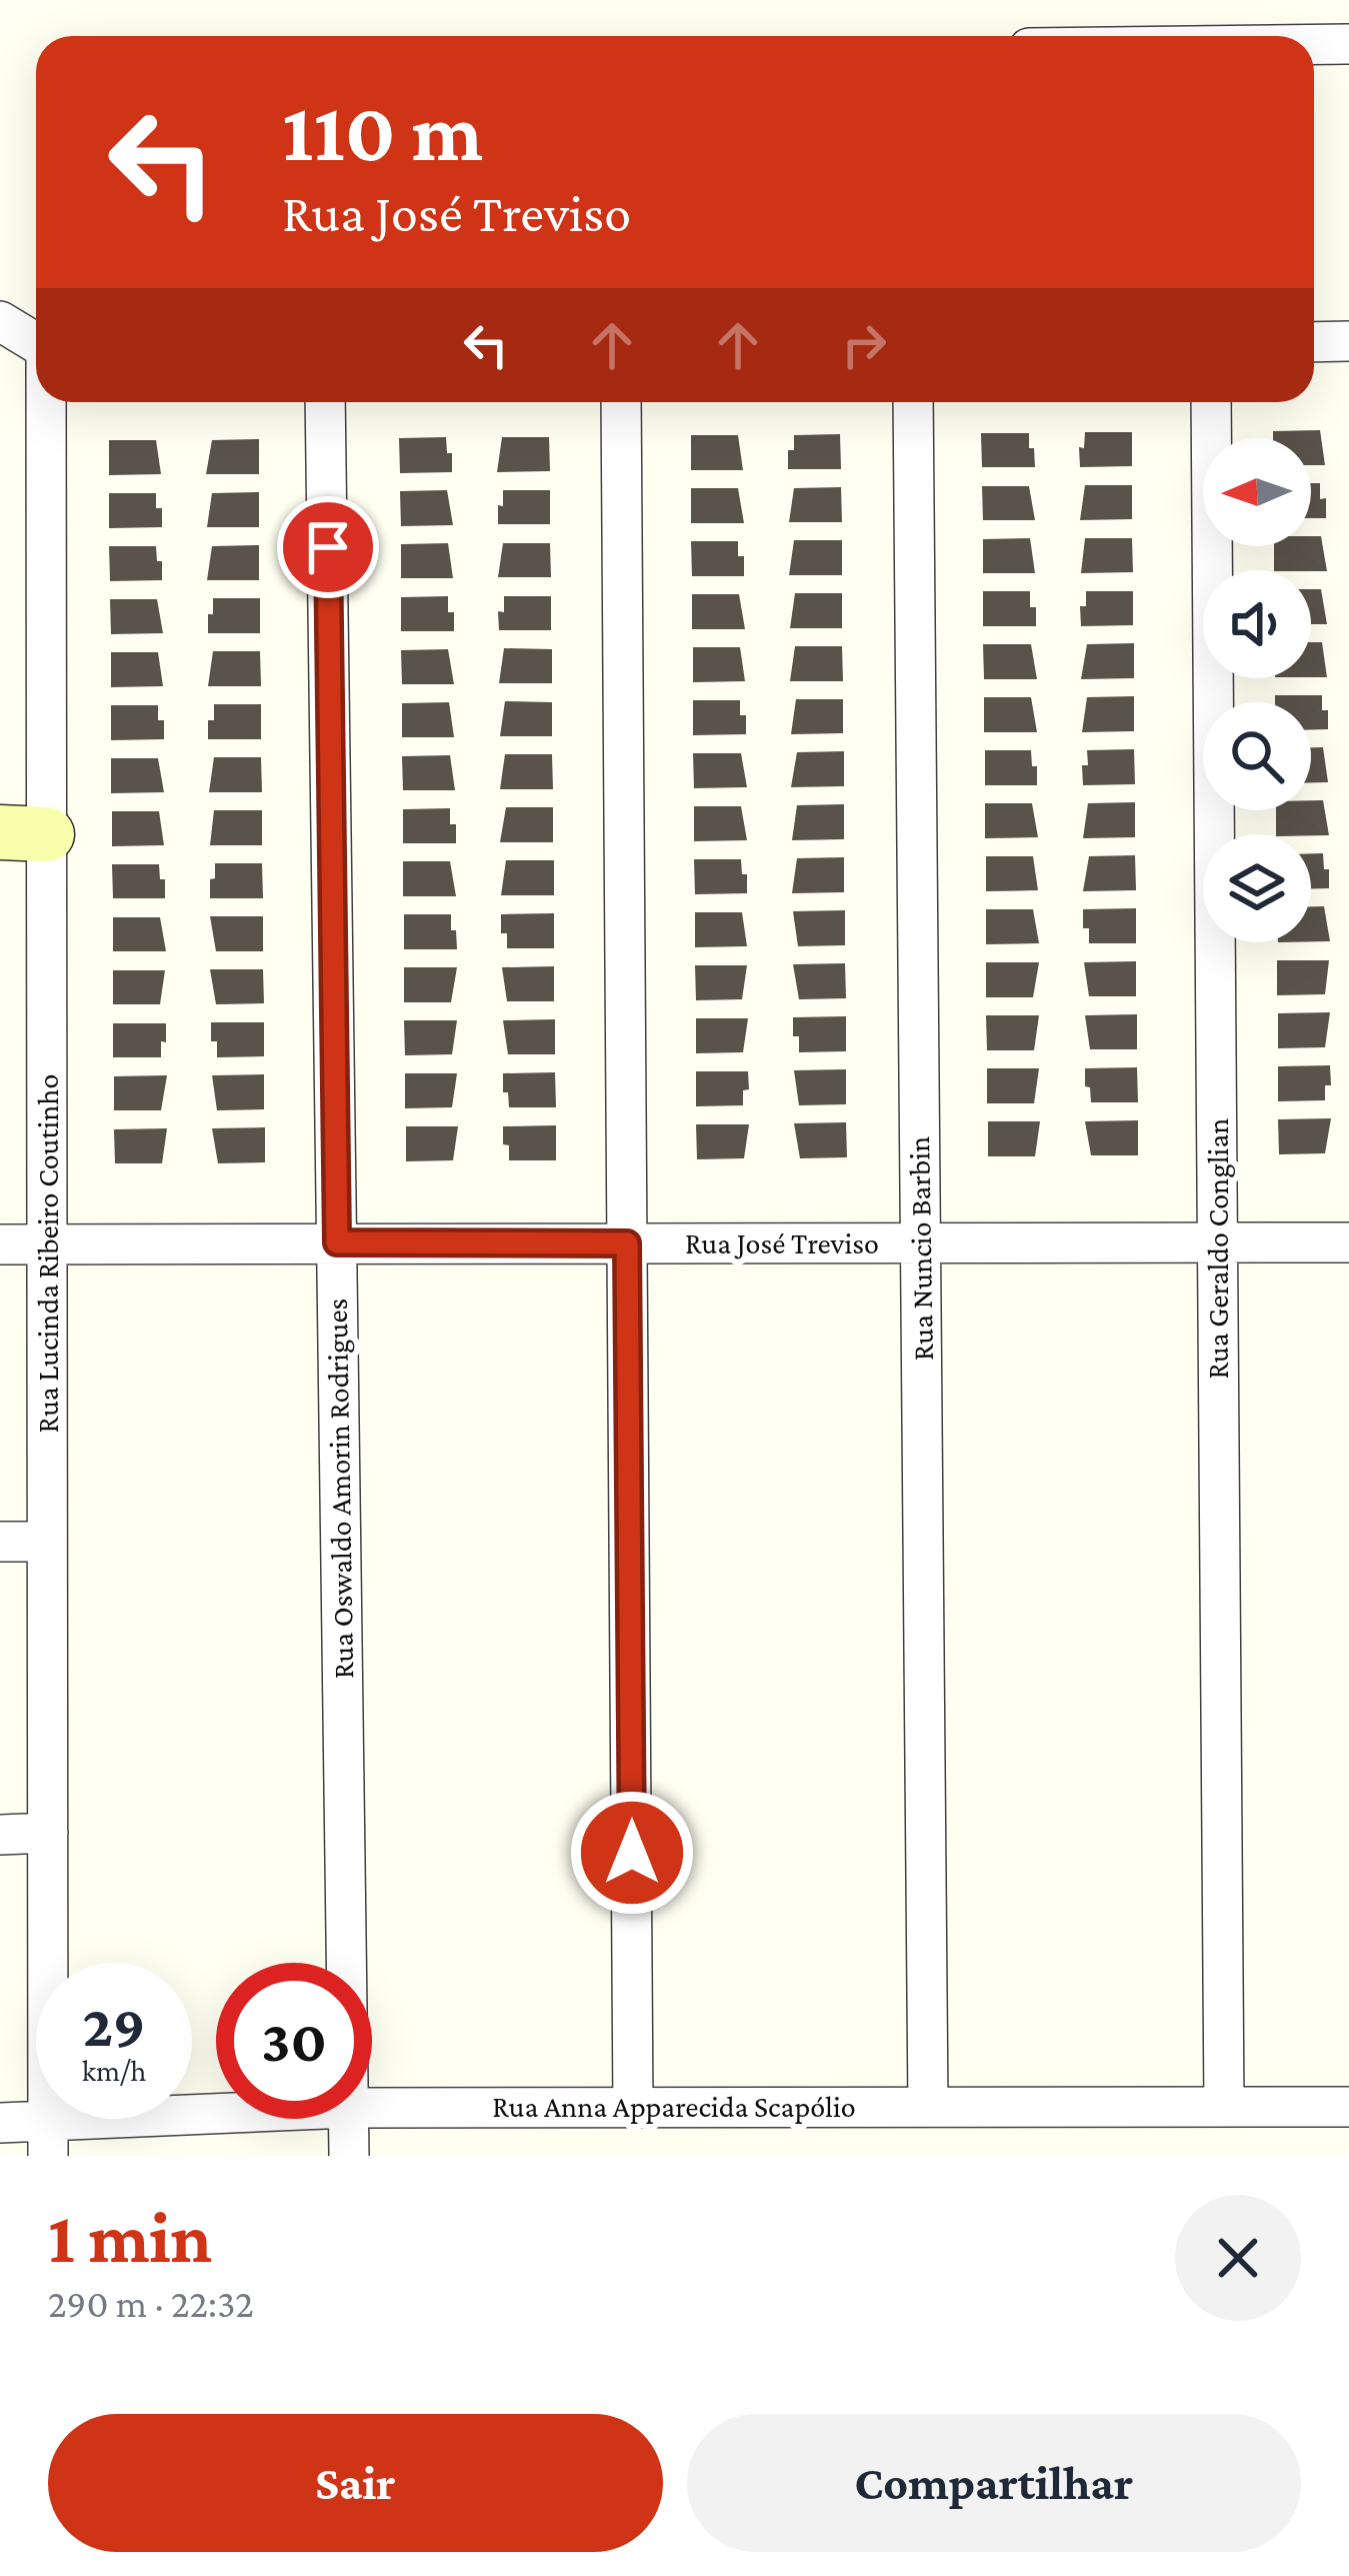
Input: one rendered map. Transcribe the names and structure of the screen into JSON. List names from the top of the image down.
{
  "streets": {
    "street": [
      "Rua José Treviso",
      "Rua Nuncio Barbin",
      "Rua Geraldo Conglian",
      "Rua Lucinda Ribeiro Coutinho",
      "Rua Oswaldo Amorin Rodrigues",
      "Rua Anna Apparecida Scapólio"
    ]
  },
  "crossings": [
    ["Rua José Treviso", "Rua Nuncio Barbin"],
    ["Rua José Treviso", "Rua Geraldo Conglian"],
    ["Rua José Treviso", "Rua Lucinda Ribeiro Coutinho"],
    ["Rua José Treviso", "Rua Oswaldo Amorin Rodrigues"],
    ["Rua Nuncio Barbin", "Rua Anna Apparecida Scapólio"],
    ["Rua Geraldo Conglian", "Rua Anna Apparecida Scapólio"],
    ["Rua Lucinda Ribeiro Coutinho", "Rua Anna Apparecida Scapólio"]
  ],
  "north": "left",
  "page": {
    "turn": ["110 m", "Rua José Treviso"],
    "speed": "29 km/h",
    "limit": "30",
    "heading": ["1 min", "290 m · 22:32"],
    "buttons": ["Sair", "Compartilhar"]
  }
}
